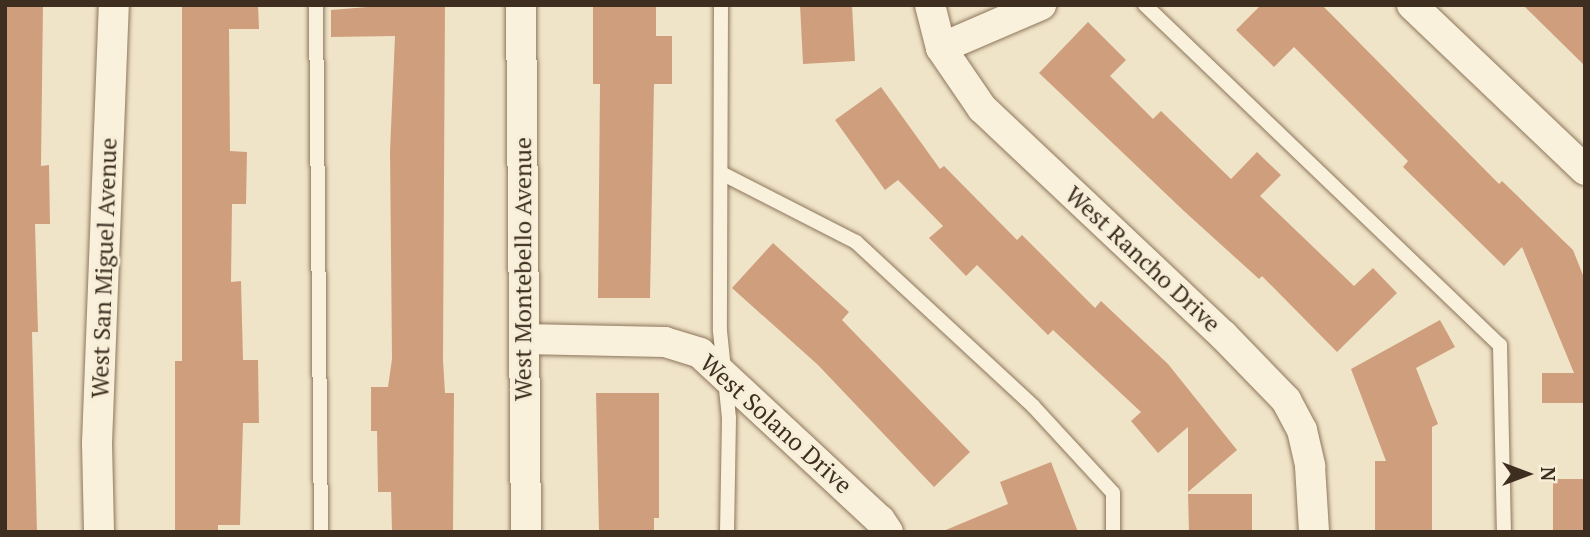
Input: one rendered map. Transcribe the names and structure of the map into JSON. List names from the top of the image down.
{
  "streets": {
    "street": [
      "West Rancho Drive",
      "West San Miguel Avenue",
      "West Montebello Avenue",
      "West Solano Drive"
    ]
  },
  "crossings": [
    ["West Montebello Avenue", "West Solano Drive"]
  ],
  "north": "right"
}
